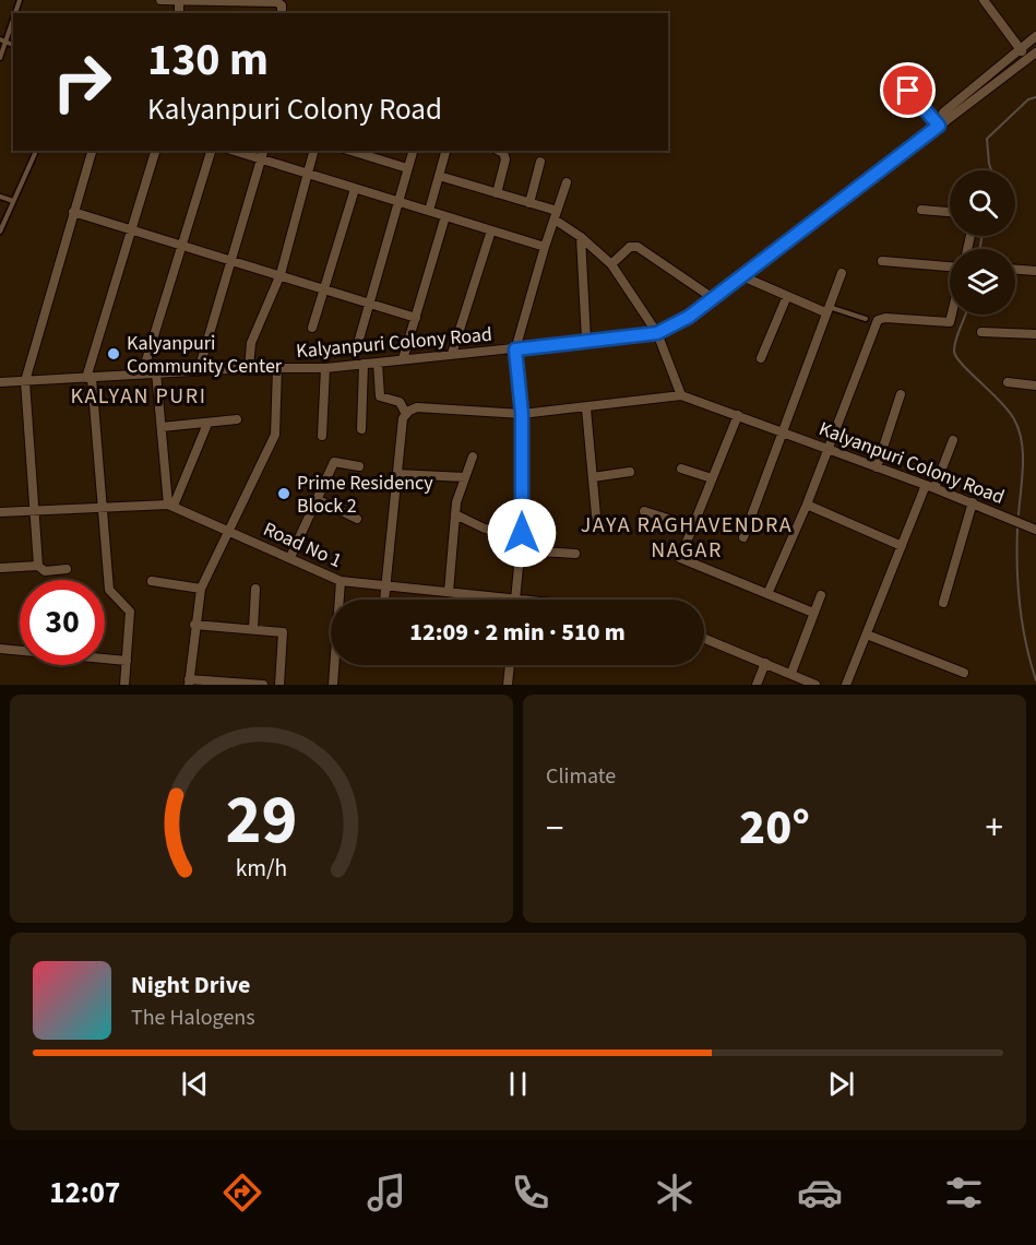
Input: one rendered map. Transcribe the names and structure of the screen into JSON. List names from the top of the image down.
{
  "streets": {
    "street": ["Kalyanpuri Colony Road", "Road No 1"]
  },
  "districts": ["KALYAN PURI", "JAYA RAGHAVENDRA NAGAR"],
  "places": ["Kalyanpuri Community Center", "Prime Residency Block 2"],
  "page": {
    "turn": ["130 m", "Kalyanpuri Colony Road"],
    "limit": "30",
    "trip": "12:09 · 2 min · 510 m",
    "tile": "Climate",
    "heat": ["−", "20°", "+"],
    "song": ["Night Drive", "The Halogens"],
    "tabs": "12:07",
    "gauge": ["29", "km/h"]
  }
}
